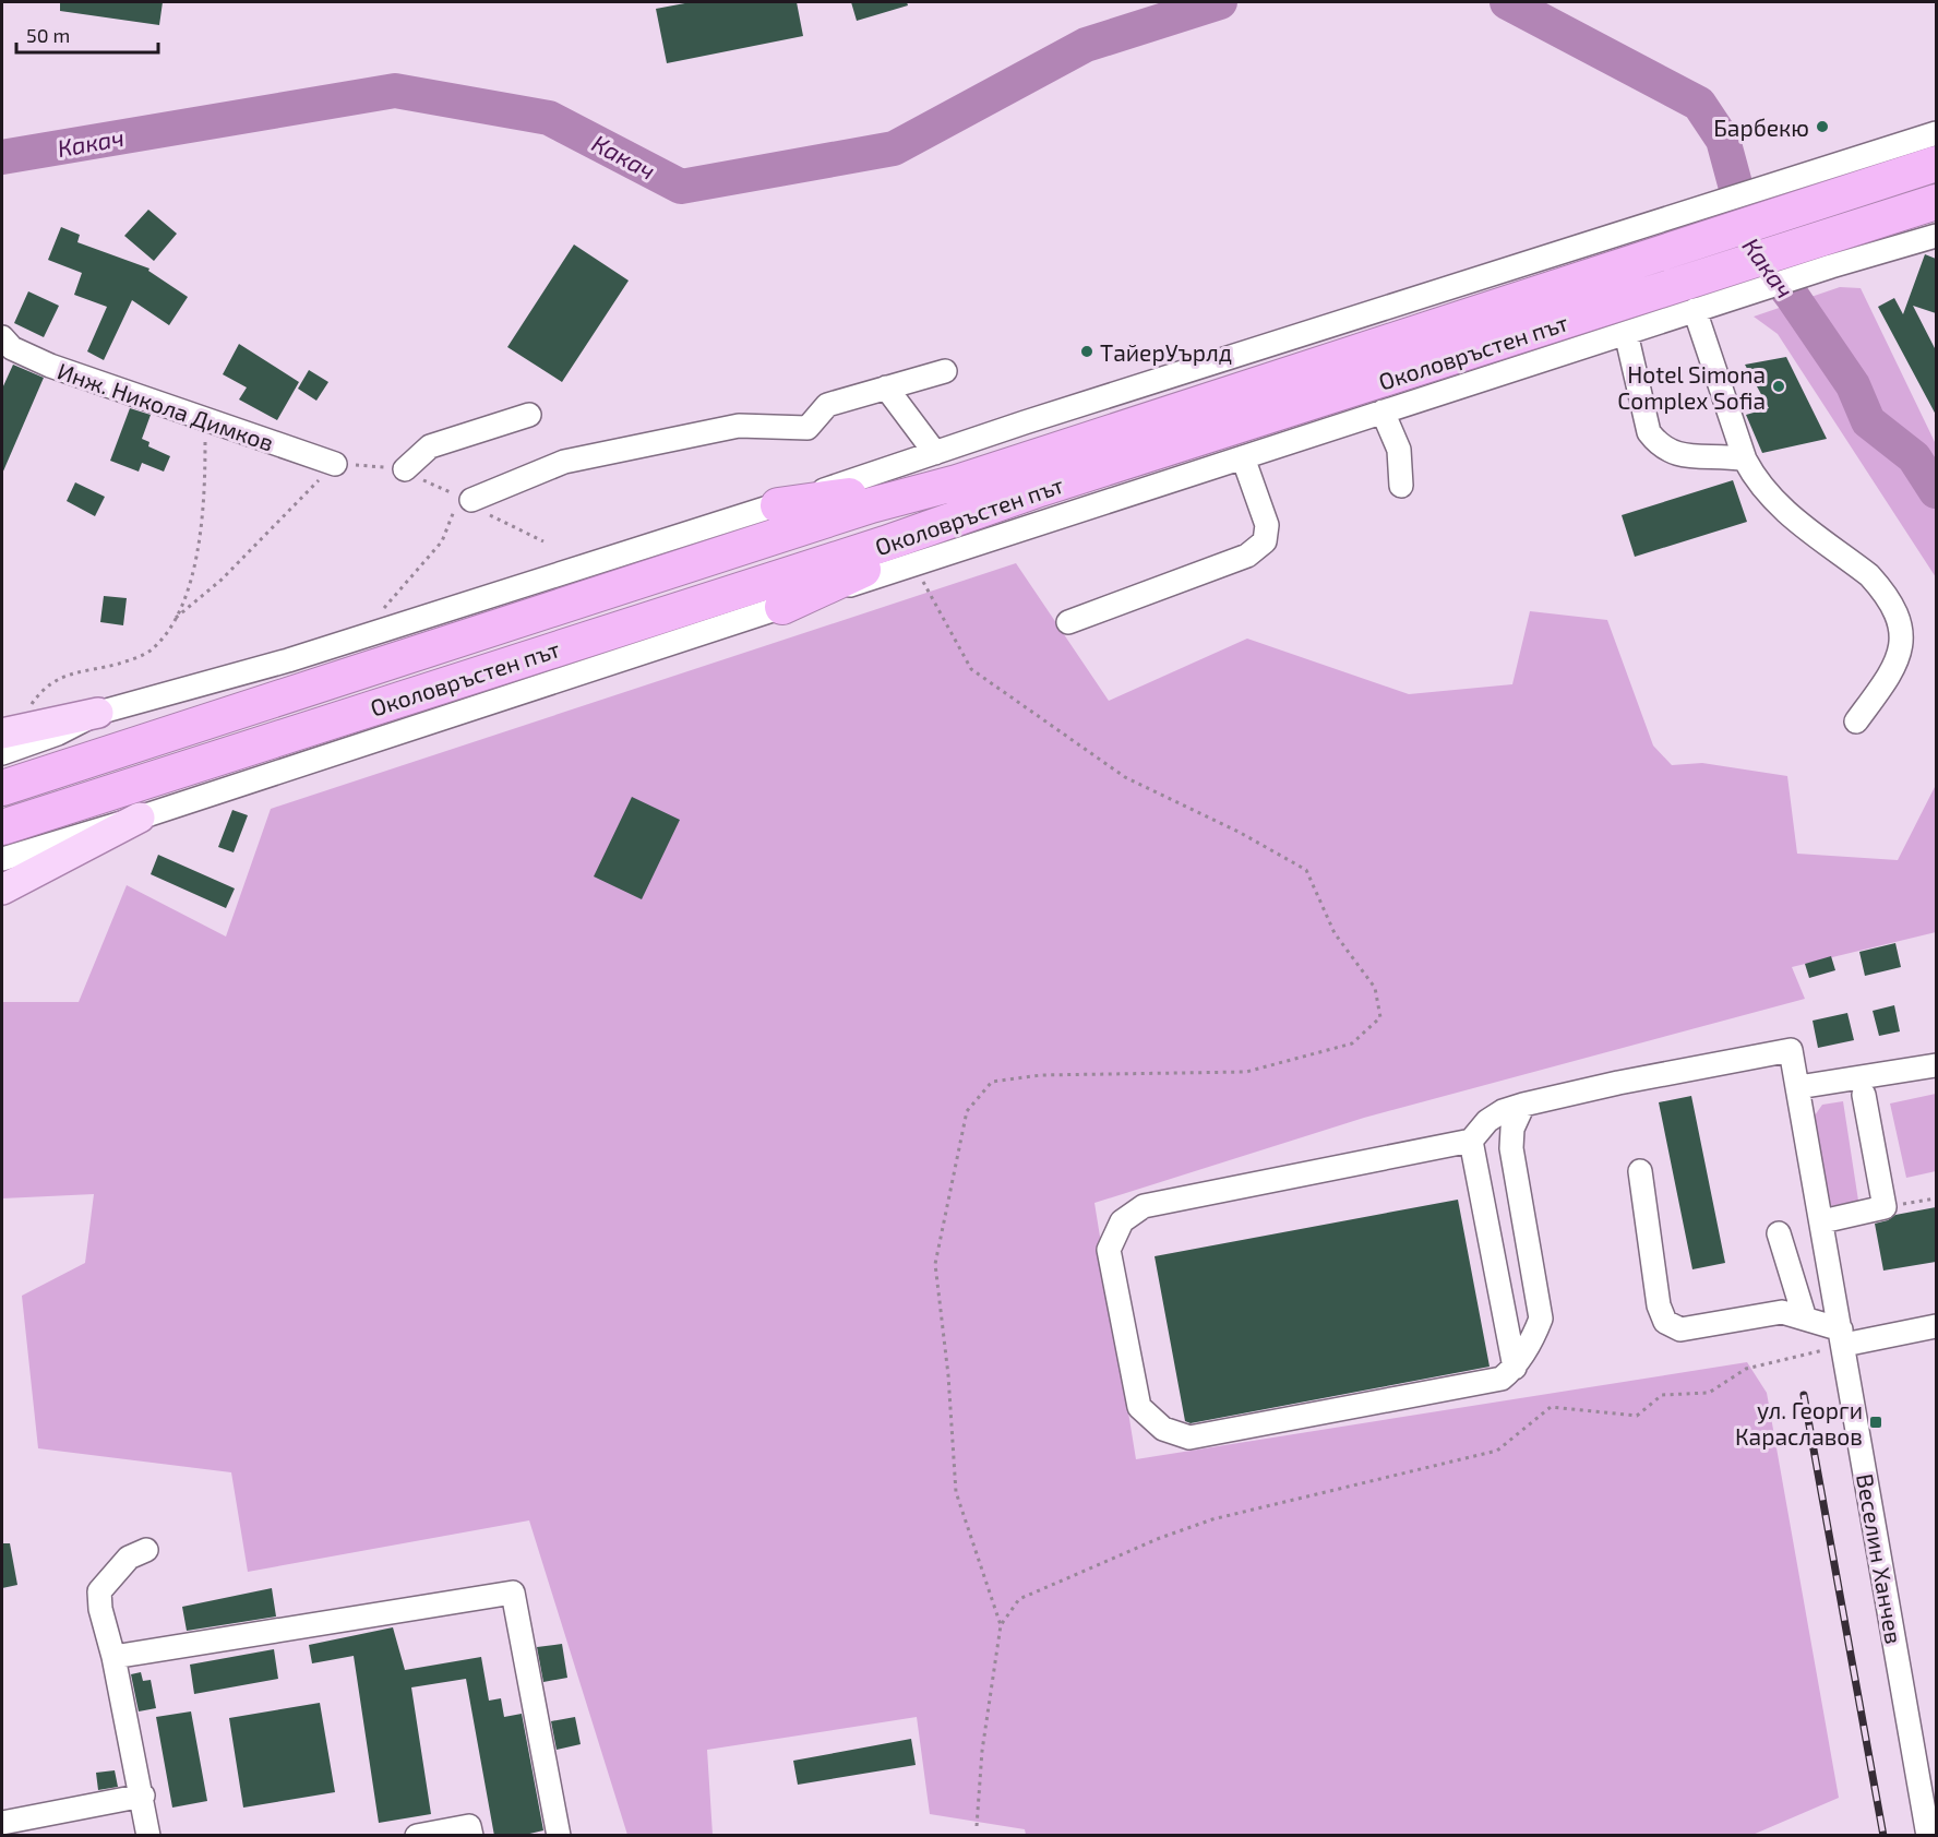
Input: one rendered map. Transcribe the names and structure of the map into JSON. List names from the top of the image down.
{
  "streets": {
    "highway": ["Околовръстен път"],
    "street": ["Инж. Никола Димков", "Веселин Ханчев"]
  },
  "water": ["Какач"],
  "places": {
    "other": ["Барбекю", "ТайерУърлд", "Hotel Simona Complex Sofia"],
    "transit": ["ул. Георги Караславов"]
  },
  "scale_bar": "50 m"
}
